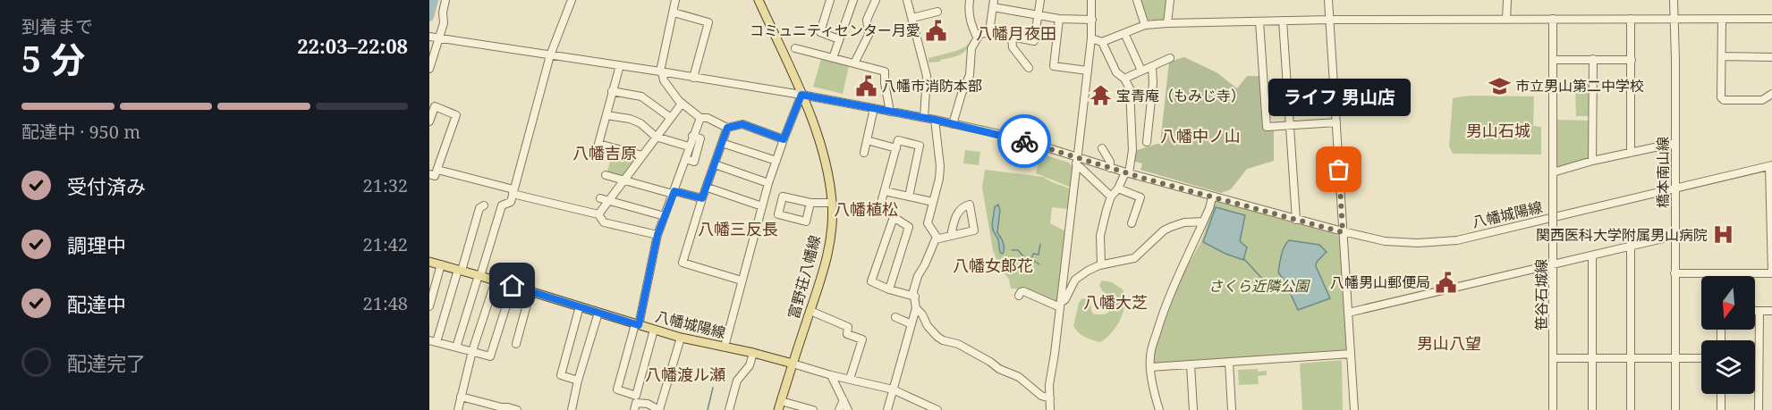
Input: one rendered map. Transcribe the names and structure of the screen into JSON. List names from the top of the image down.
{
  "streets": {
    "main road": ["八幡城陽線", "富野荘八幡線"],
    "street": ["橋本南山線", "笹谷石城線"]
  },
  "crossings": [
    ["橋本南山線", "八幡城陽線"],
    ["八幡城陽線", "富野荘八幡線"]
  ],
  "districts": [
    "八幡月夜田",
    "男山石城",
    "八幡中ノ山",
    "八幡吉原",
    "八幡植松",
    "八幡三反長",
    "八幡女郎花",
    "八幡大芝",
    "男山八望",
    "八幡渡ル瀬"
  ],
  "parks": ["さくら近隣公園"],
  "places": {
    "public building": ["コミュニティセンター月愛", "八幡市消防本部", "八幡男山郵便局"],
    "school or university": ["市立男山第二中学校"],
    "temple": ["宝青庵（もみじ寺）"],
    "other": ["ライフ 男山店"],
    "hospital": ["関西医科大学附属男山病院"]
  },
  "north": "bottom",
  "page": {
    "heading": ["5 分", "到着まで", "22:03–22:08"],
    "bubble": "ライフ 男山店",
    "bar": "配達中 · 950 m",
    "list": [
      ["受付済み", "21:32"],
      ["調理中", "21:42"],
      ["配達中", "21:48"],
      "配達完了"
    ]
  }
}
